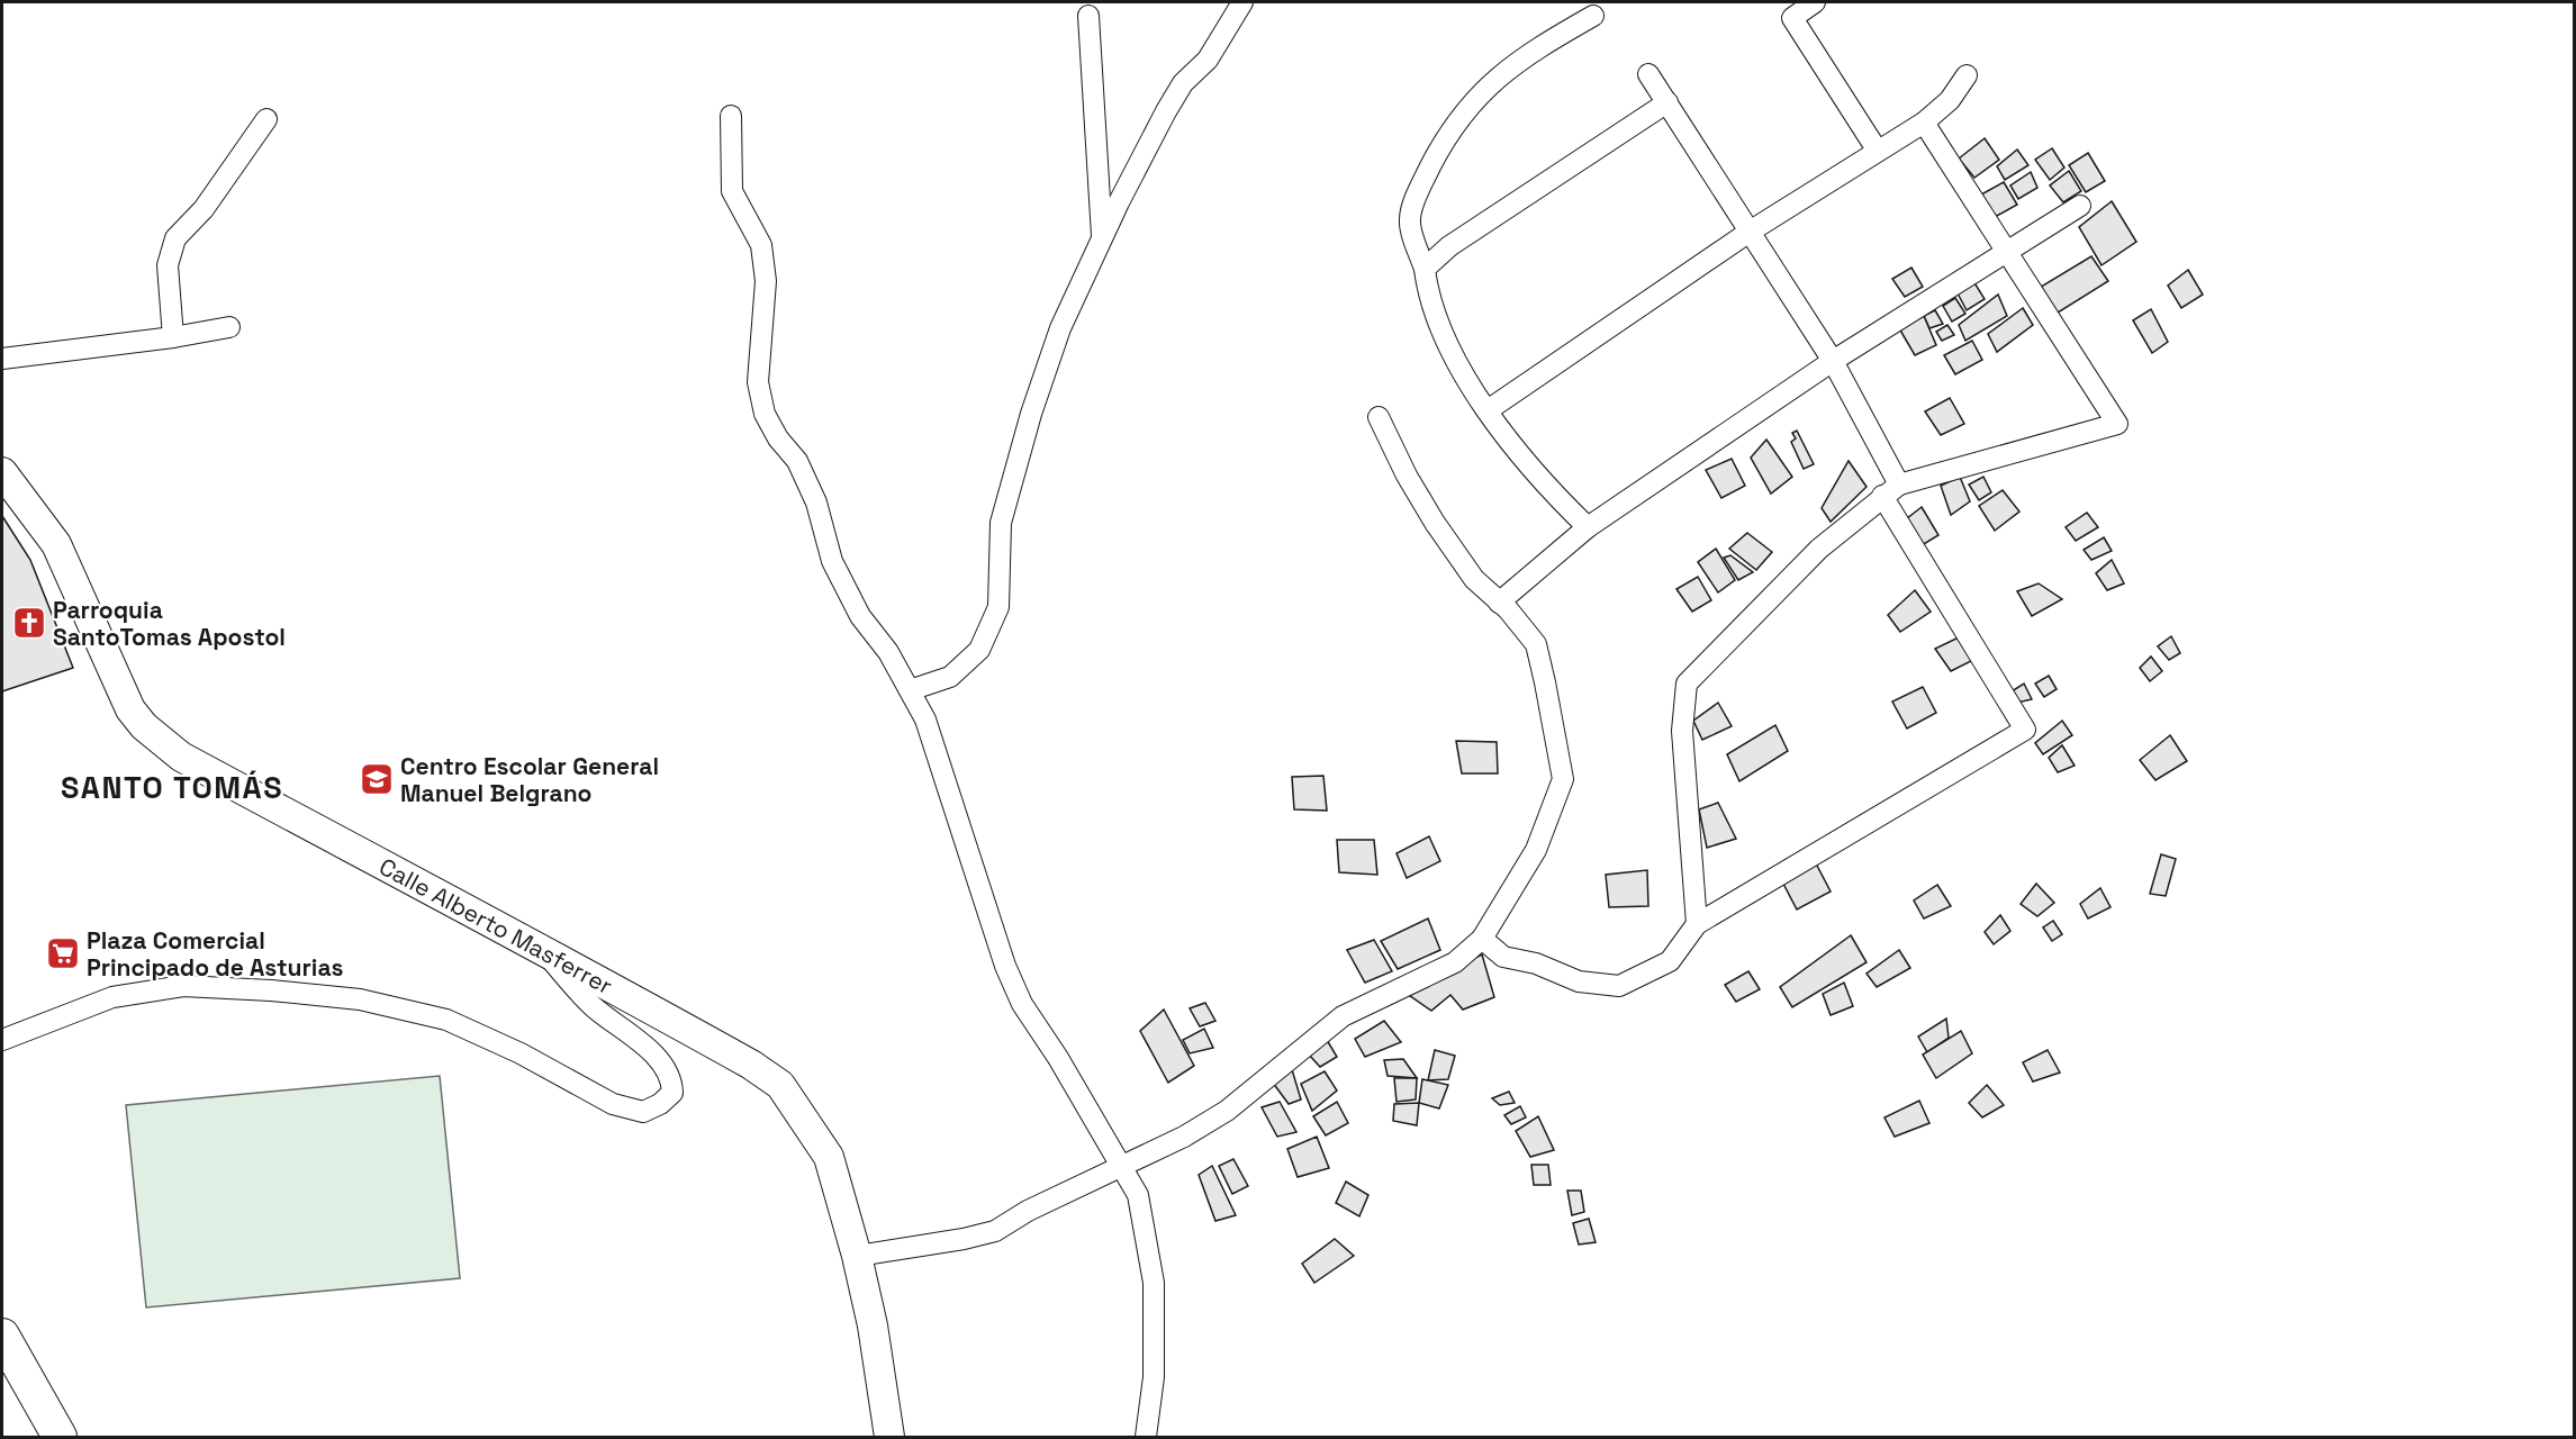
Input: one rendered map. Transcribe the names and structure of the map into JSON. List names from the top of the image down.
{
  "streets": {
    "main road": ["Calle Alberto Masferrer"]
  },
  "districts": ["SANTO TOMÁS"],
  "places": {
    "church": ["Parroquia SantoTomas Apostol"],
    "school or university": ["Centro Escolar General Manuel Belgrano"],
    "supermarket": ["Plaza Comercial Principado de Asturias"]
  }
}
